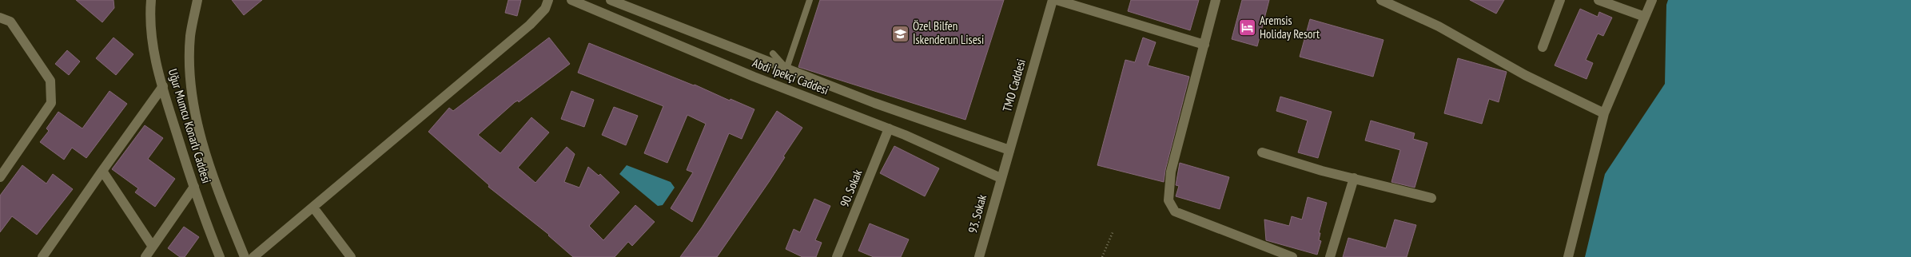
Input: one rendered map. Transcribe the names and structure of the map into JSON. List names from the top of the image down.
{
  "streets": {
    "street": [
      "Abdi İpekçi Caddesi",
      "TMO Caddesi",
      "Uğur Mumcu Konarlı Caddesi",
      "90. Sokak",
      "93. Sokak"
    ]
  },
  "crossings": [
    ["Abdi İpekçi Caddesi", "TMO Caddesi"],
    ["Abdi İpekçi Caddesi", "90. Sokak"],
    ["Abdi İpekçi Caddesi", "93. Sokak"],
    ["TMO Caddesi", "93. Sokak"]
  ],
  "places": {
    "hotel": ["Aremsis Holiday Resort"],
    "school or university": ["Özel Bilfen İskenderun Lisesi"]
  }
}
